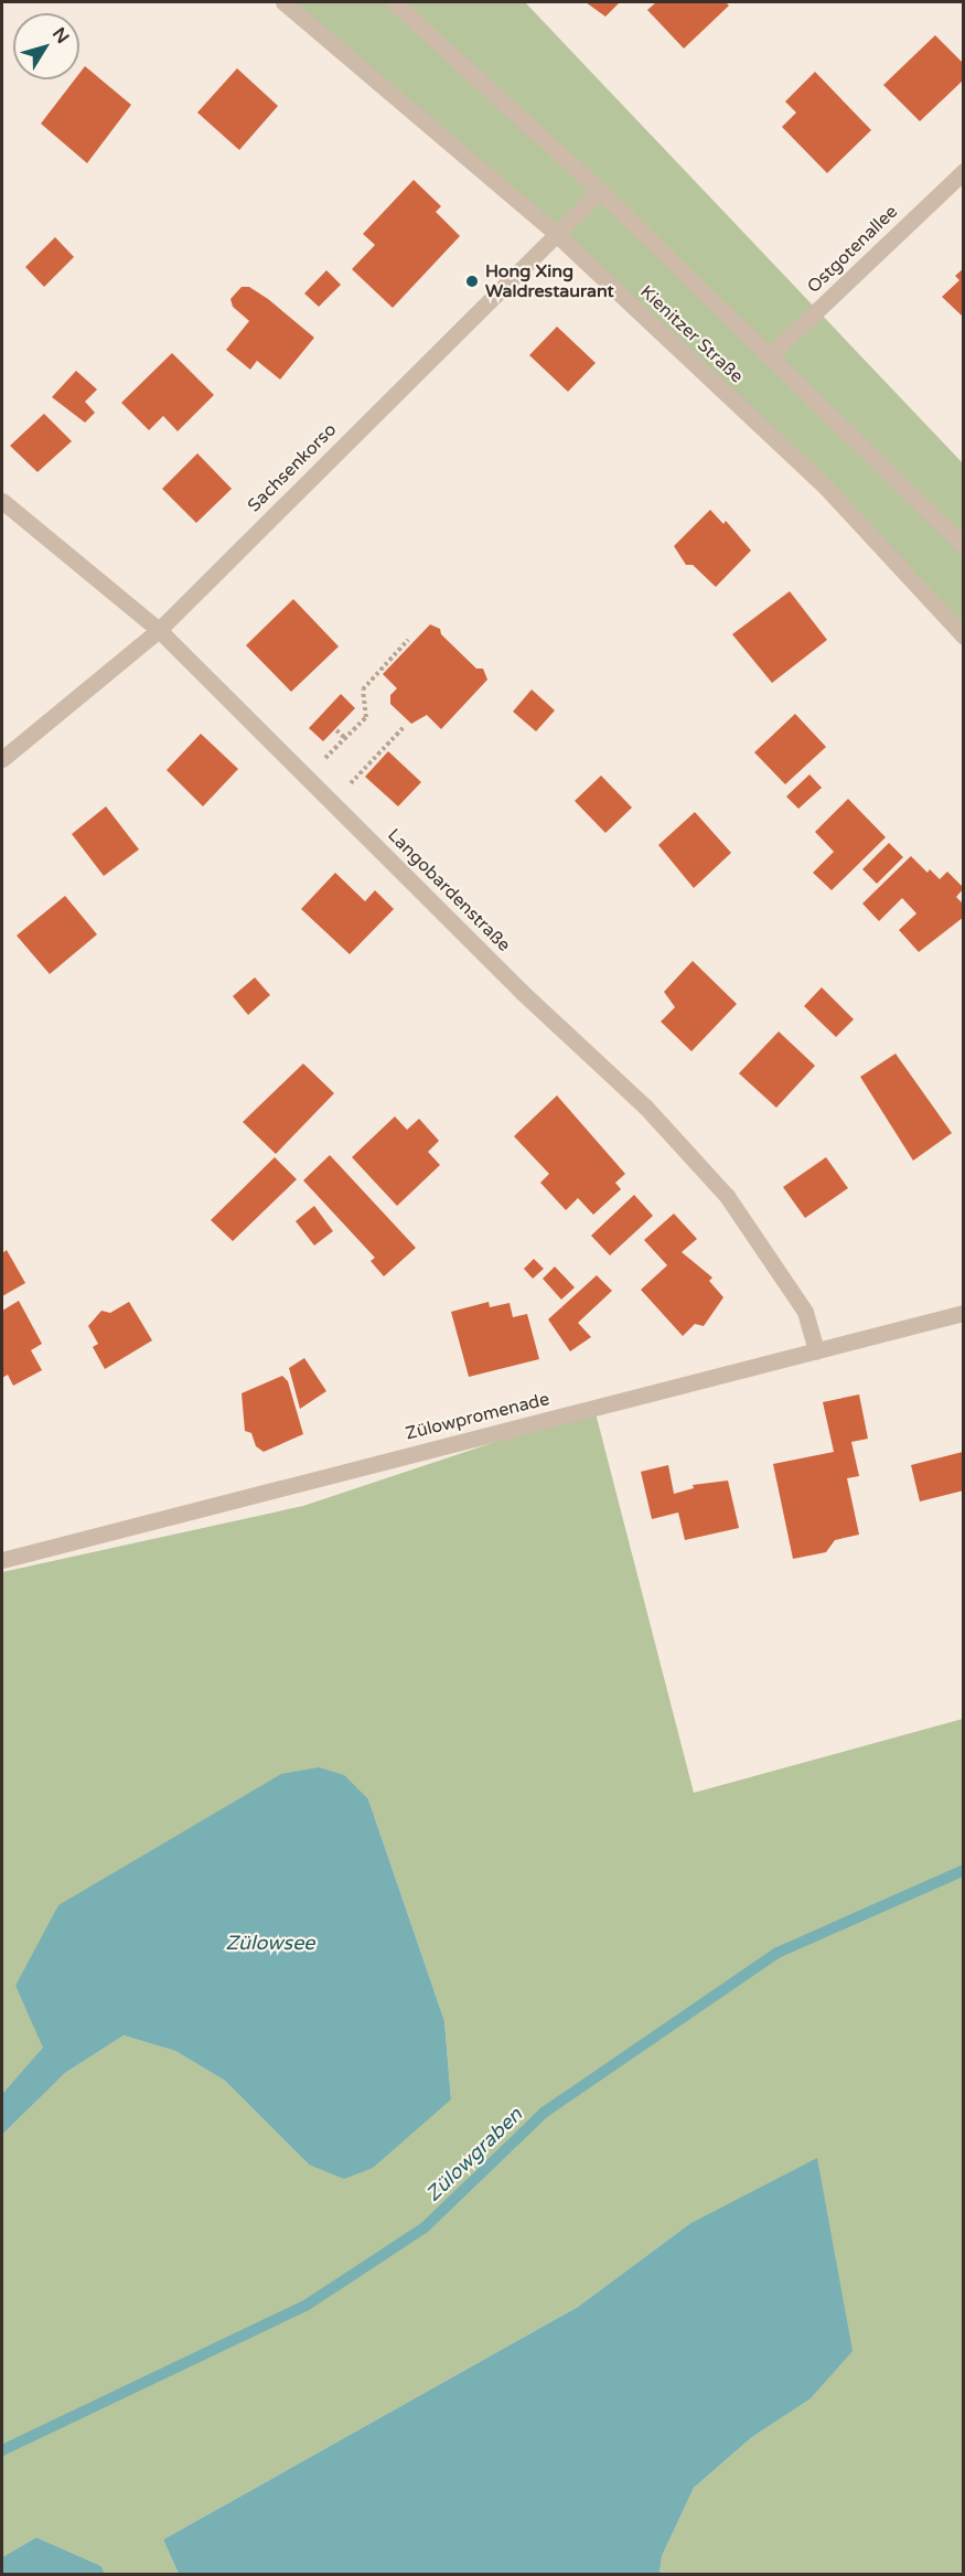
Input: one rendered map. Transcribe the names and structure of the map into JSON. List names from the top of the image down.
{
  "streets": {
    "street": [
      "Ostgotenallee",
      "Kienitzer Straße",
      "Sachsenkorso",
      "Langobardenstraße",
      "Zülowpromenade"
    ]
  },
  "crossings": [
    ["Ostgotenallee", "Kienitzer Straße"],
    ["Kienitzer Straße", "Sachsenkorso"],
    ["Sachsenkorso", "Langobardenstraße"],
    ["Langobardenstraße", "Zülowpromenade"]
  ],
  "water": ["Zülowsee", "Zülowgraben"],
  "places": ["Hong Xing Waldrestaurant"],
  "north": "top right"
}
